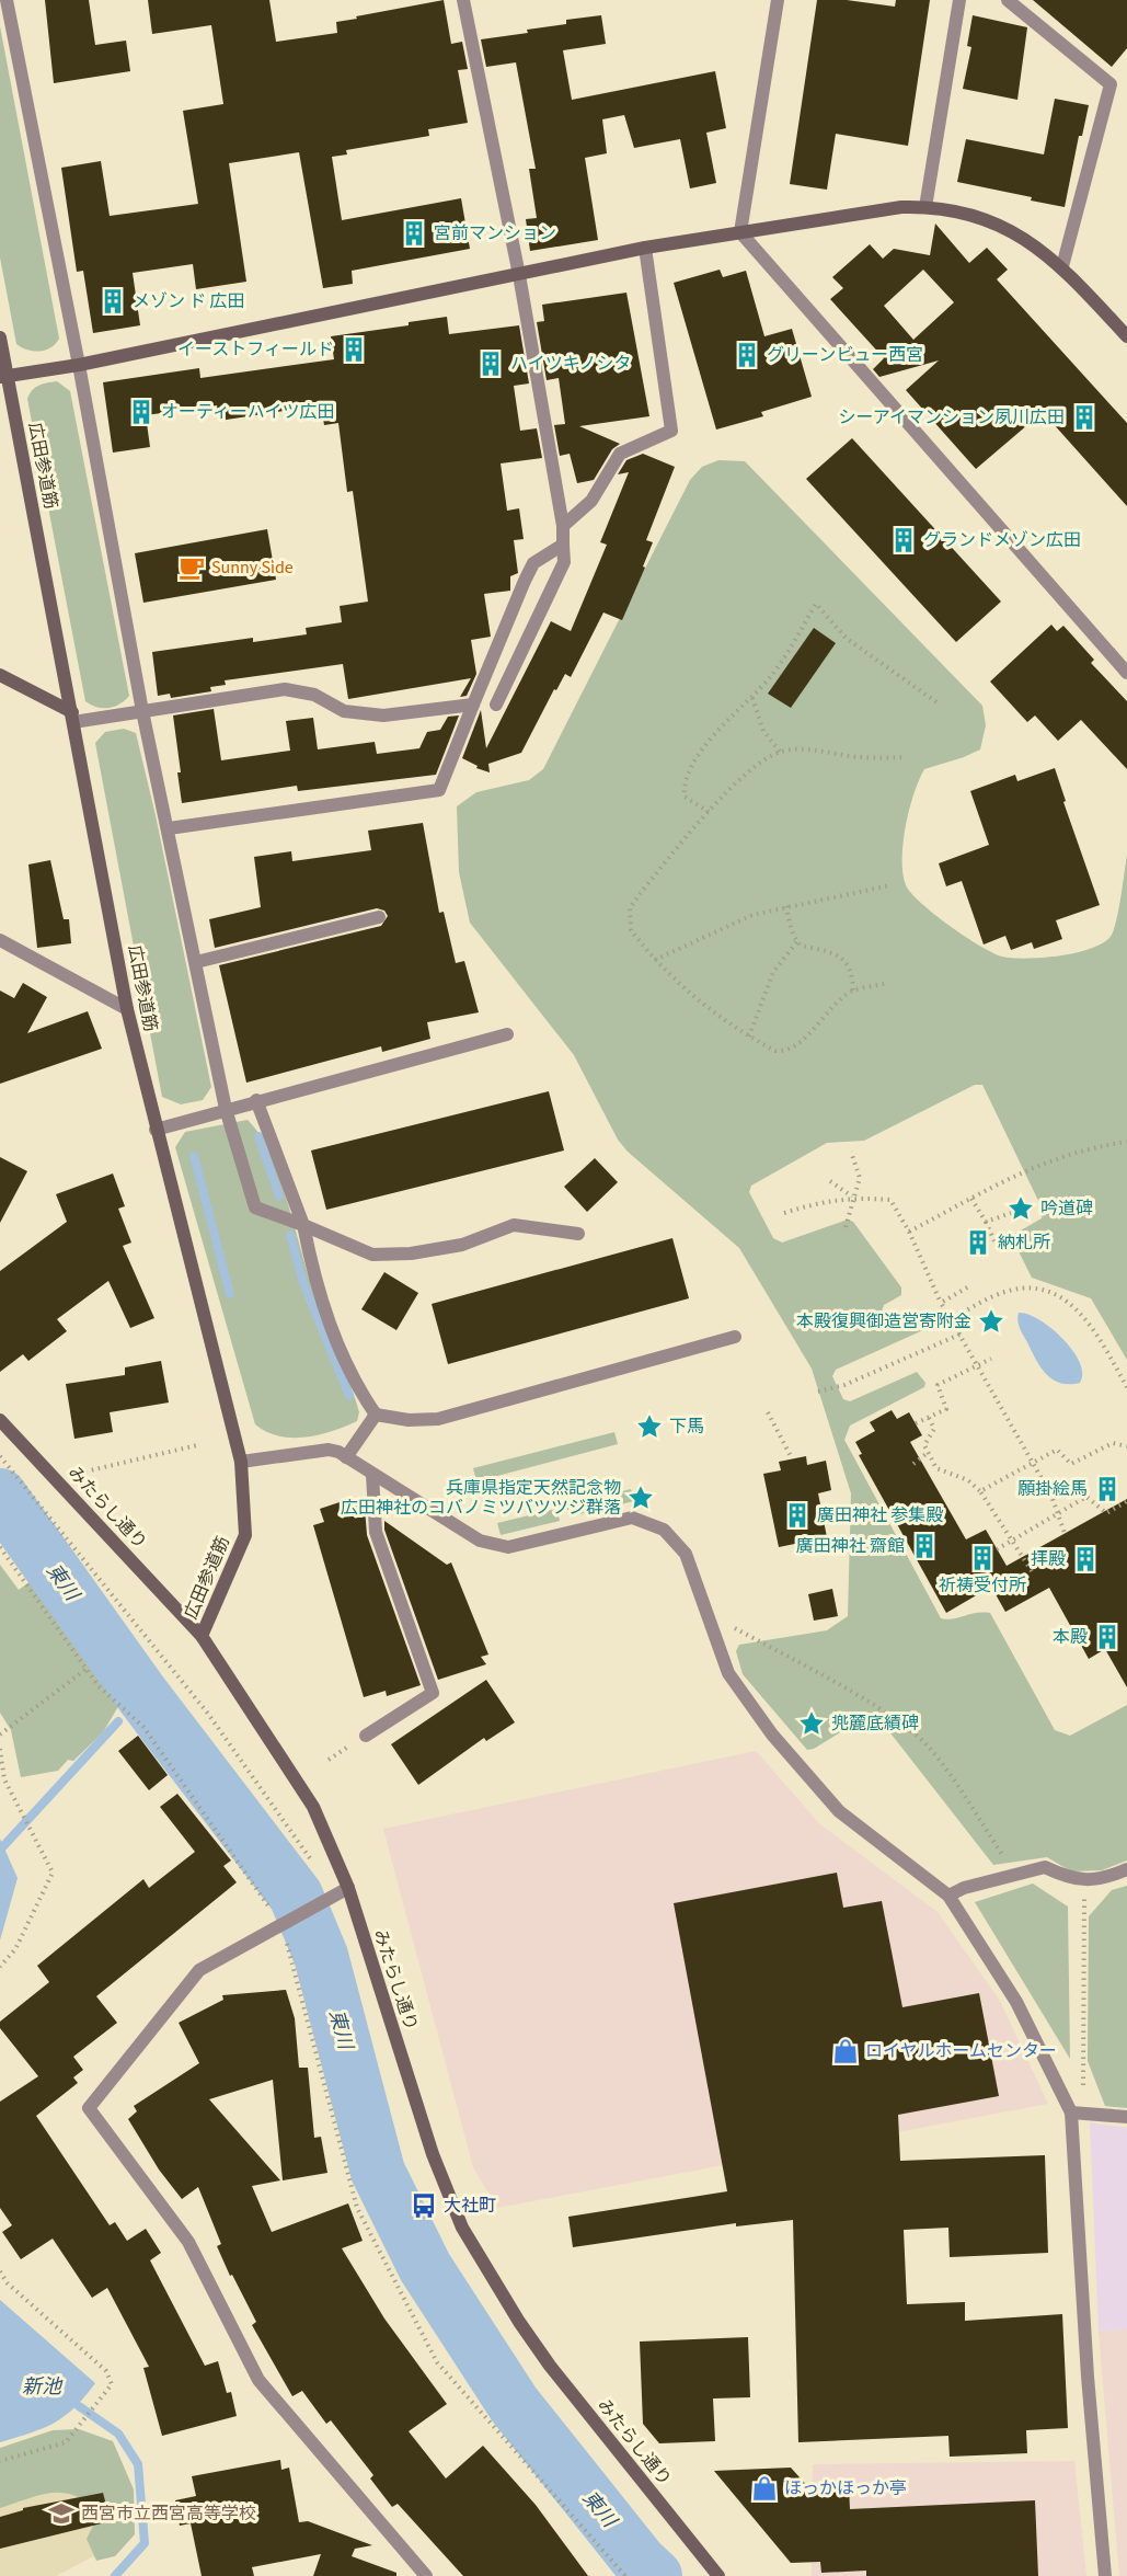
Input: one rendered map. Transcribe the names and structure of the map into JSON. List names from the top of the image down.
{
  "streets": {
    "street": ["広田参道筋", "みたらし通り"]
  },
  "crossings": [
    ["広田参道筋", "みたらし通り"]
  ],
  "water": ["東川", "新池"],
  "places": {
    "building": [
      "宮前マンション",
      "メゾン ド 広田",
      "イーストフィールド",
      "グリーンビュー西宮",
      "ハイツキノシタ",
      "オーティーハイツ広田",
      "シーアイマンション夙川広田",
      "グランドメゾン広田",
      "納札所",
      "願掛絵馬",
      "廣田神社 参集殿",
      "廣田神社 齋館",
      "祈祷受付所",
      "拝殿",
      "本殿"
    ],
    "cafe": ["Sunny Side"],
    "place": [
      "吟道碑",
      "本殿復興御造営寄附金",
      "下馬",
      "兵庫県指定天然記念物 広田神社のコバノミツバツツジ群落",
      "兠麓底績碑"
    ],
    "shop": ["ロイヤルホームセンター", "ほっかほっか亭"],
    "bus stop": ["大社町"],
    "school or university": ["西宮市立西宮高等学校"]
  }
}
